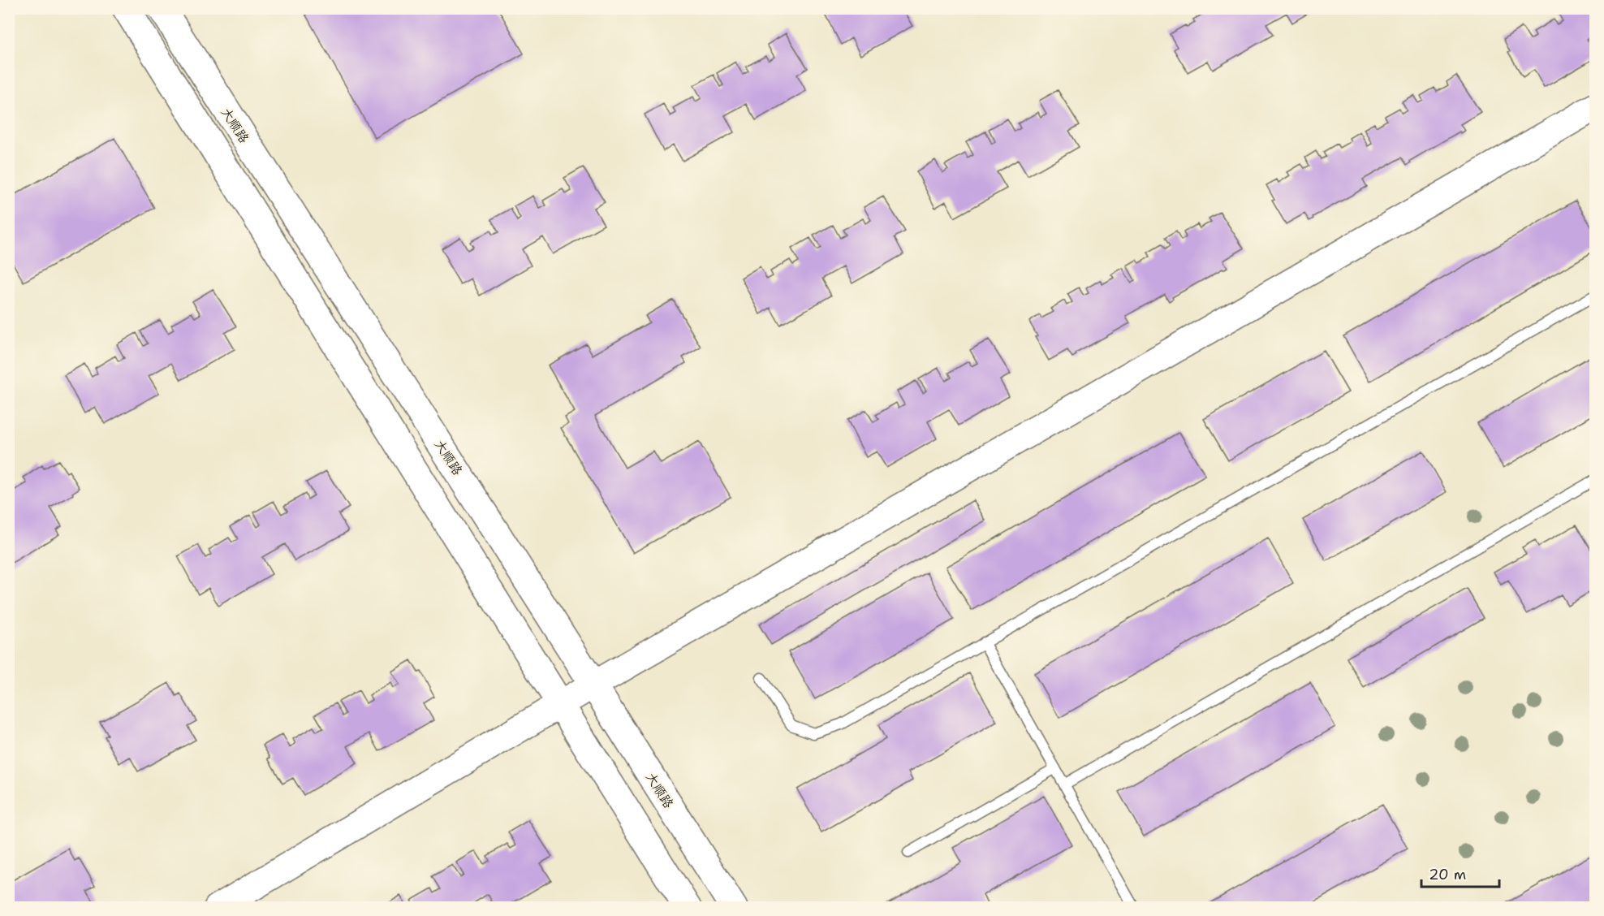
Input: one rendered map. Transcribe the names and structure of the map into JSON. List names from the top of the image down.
{
  "streets": {
    "street": ["大顺路"]
  },
  "scale_bar": "20 m"
}
